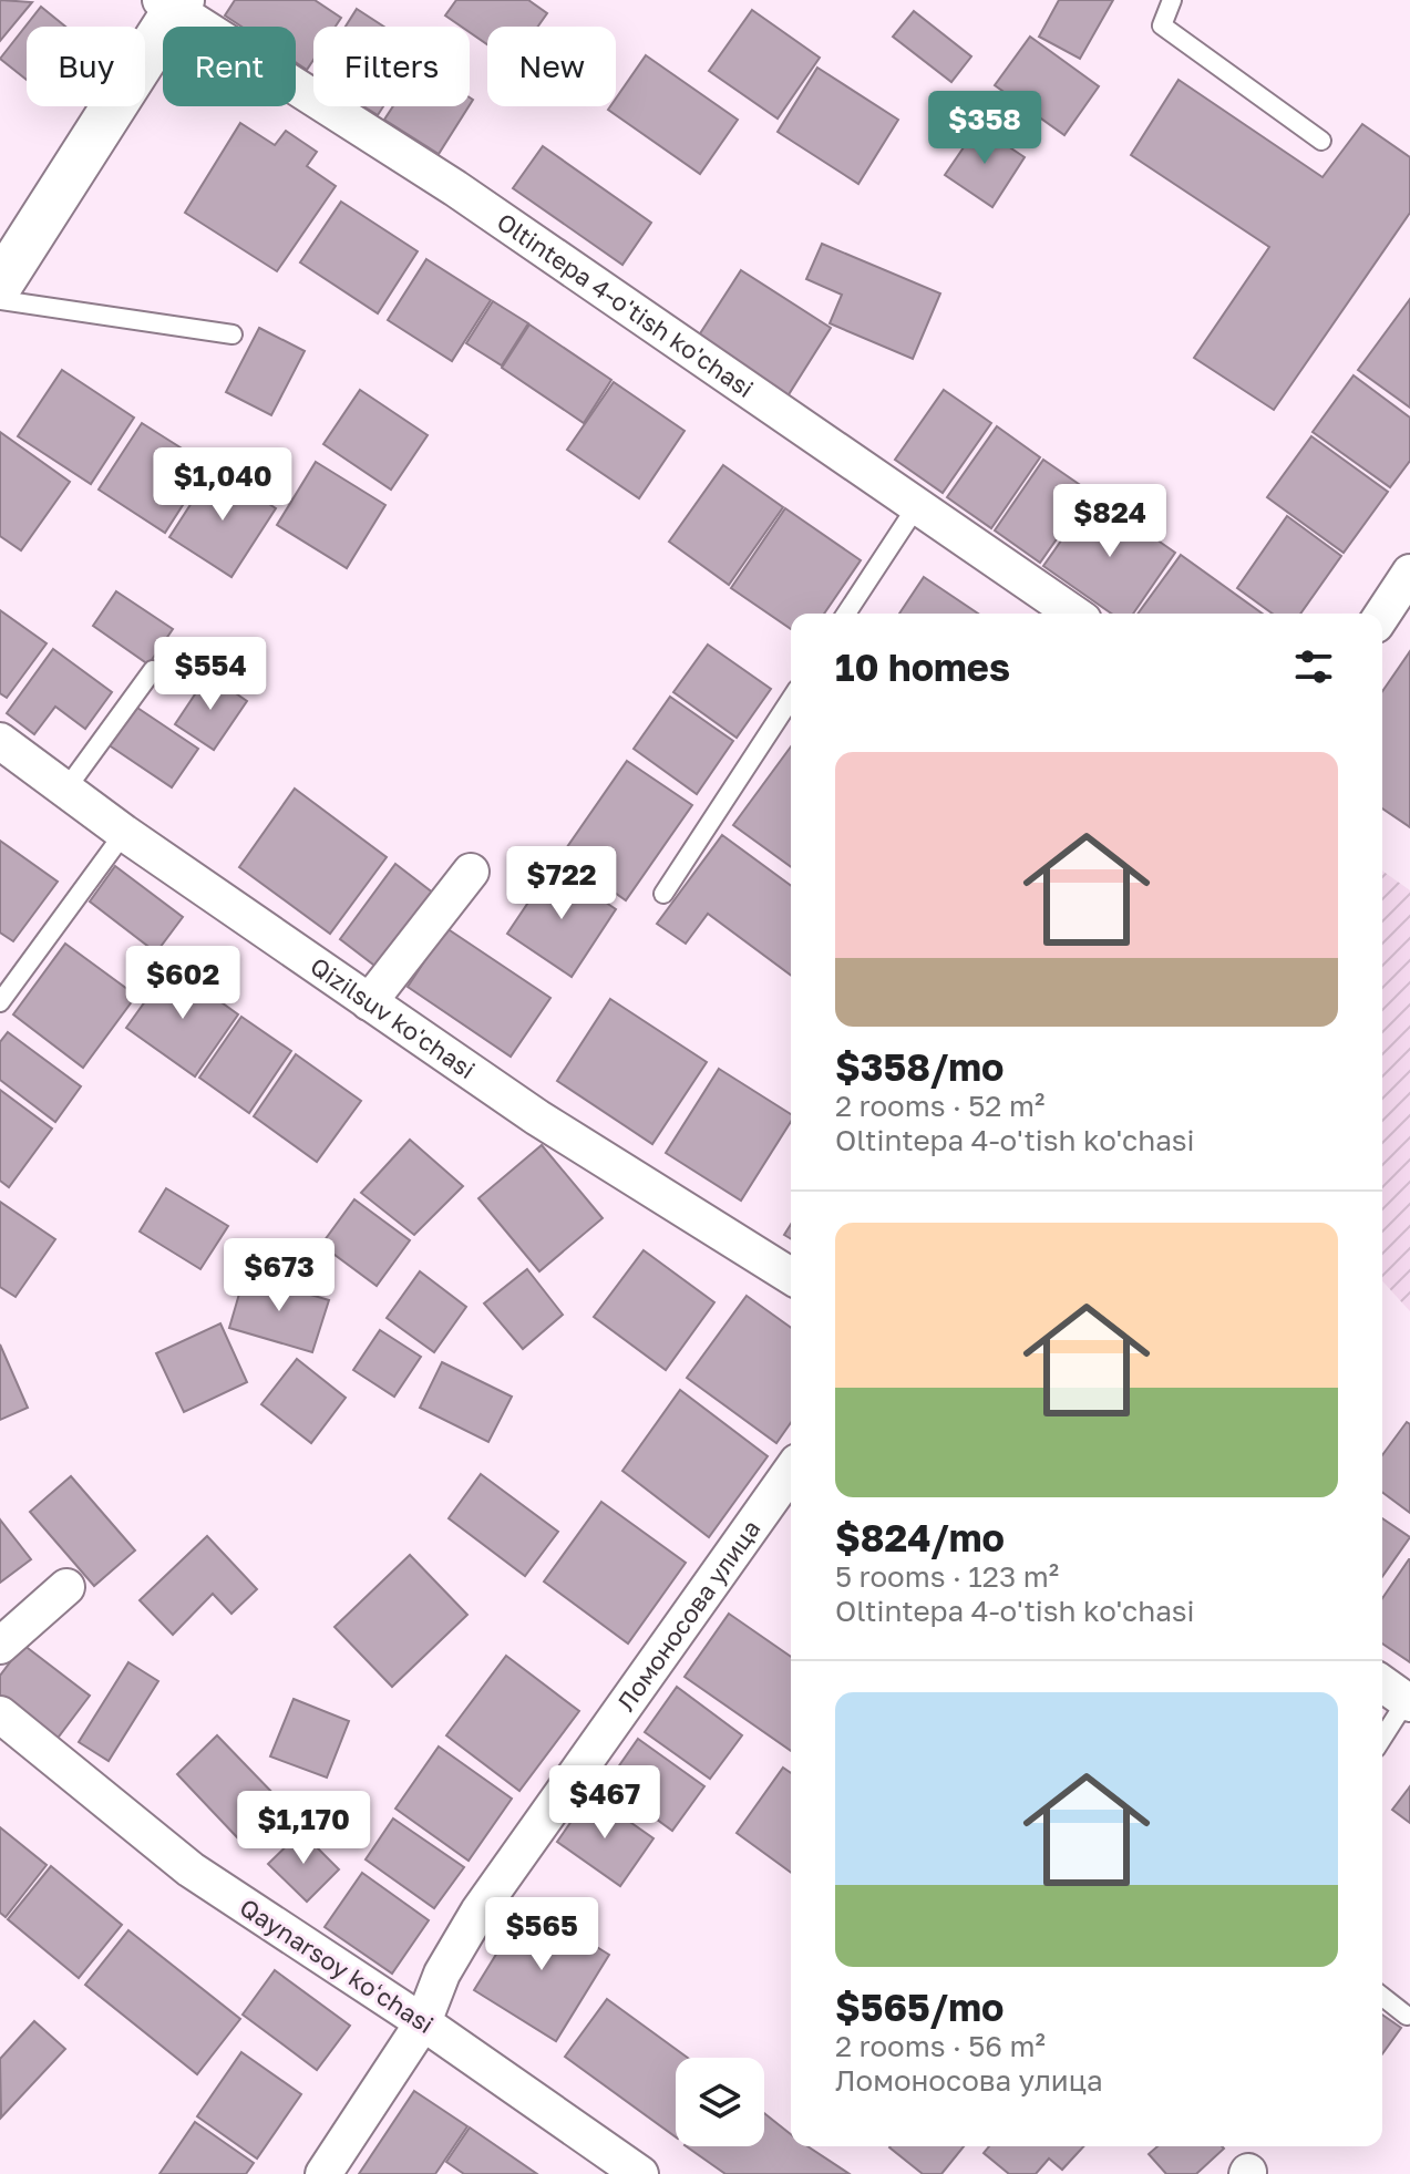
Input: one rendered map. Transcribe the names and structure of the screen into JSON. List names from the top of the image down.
{
  "streets": {
    "street": [
      "Oltintepa 4-o'tish ko'chasi",
      "Qizilsuv ko'chasi",
      "Ломоносова улица",
      "Qaynarsoy koʻchasi"
    ]
  },
  "crossings": [
    ["Ломоносова улица", "Qaynarsoy koʻchasi"]
  ],
  "page": {
    "chip": [
      "Buy",
      "Rent",
      "Filters",
      "New"
    ],
    "price": [
      "$358",
      "$1,040",
      "$824",
      "$554",
      "$722",
      "$602",
      "$673",
      "$467",
      "$1,170",
      "$565"
    ],
    "heading": "10 homes",
    "list": [
      {
        "name": "$358/mo",
        "note": "2 rooms · 52 m² · Oltintepa 4-o'tish ko'chasi"
      },
      {
        "name": "$824/mo",
        "note": "5 rooms · 123 m² · Oltintepa 4-o'tish ko'chasi"
      },
      {
        "name": "$565/mo",
        "note": "2 rooms · 56 m² · Ломоносова улица"
      }
    ]
  }
}
